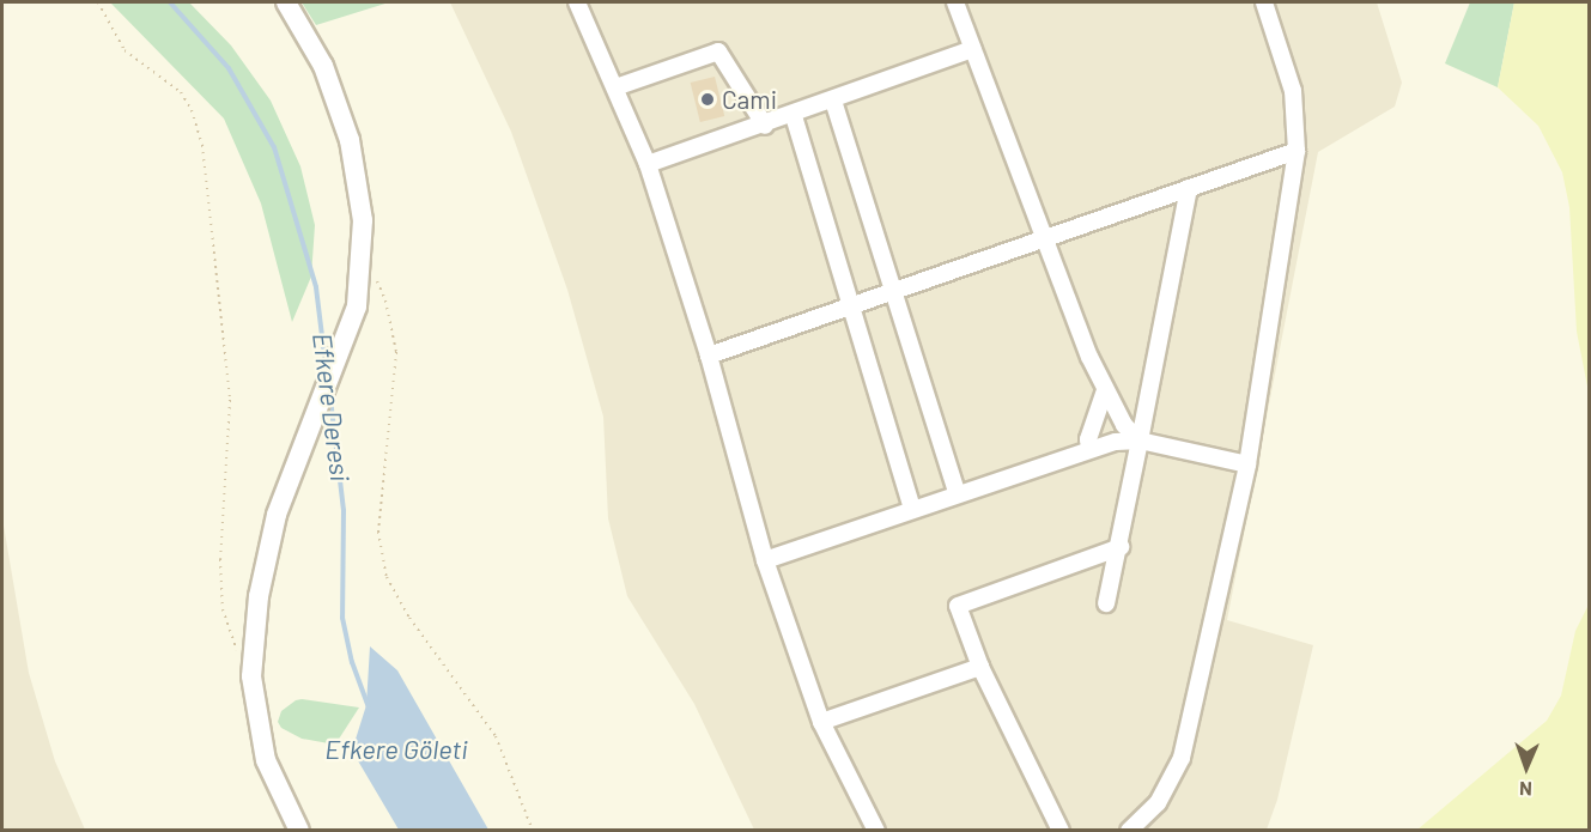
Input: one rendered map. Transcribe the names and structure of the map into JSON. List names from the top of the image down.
{
  "water": ["Efkere Deresi", "Efkere Göleti"],
  "places": ["Cami"],
  "north": "bottom"
}
